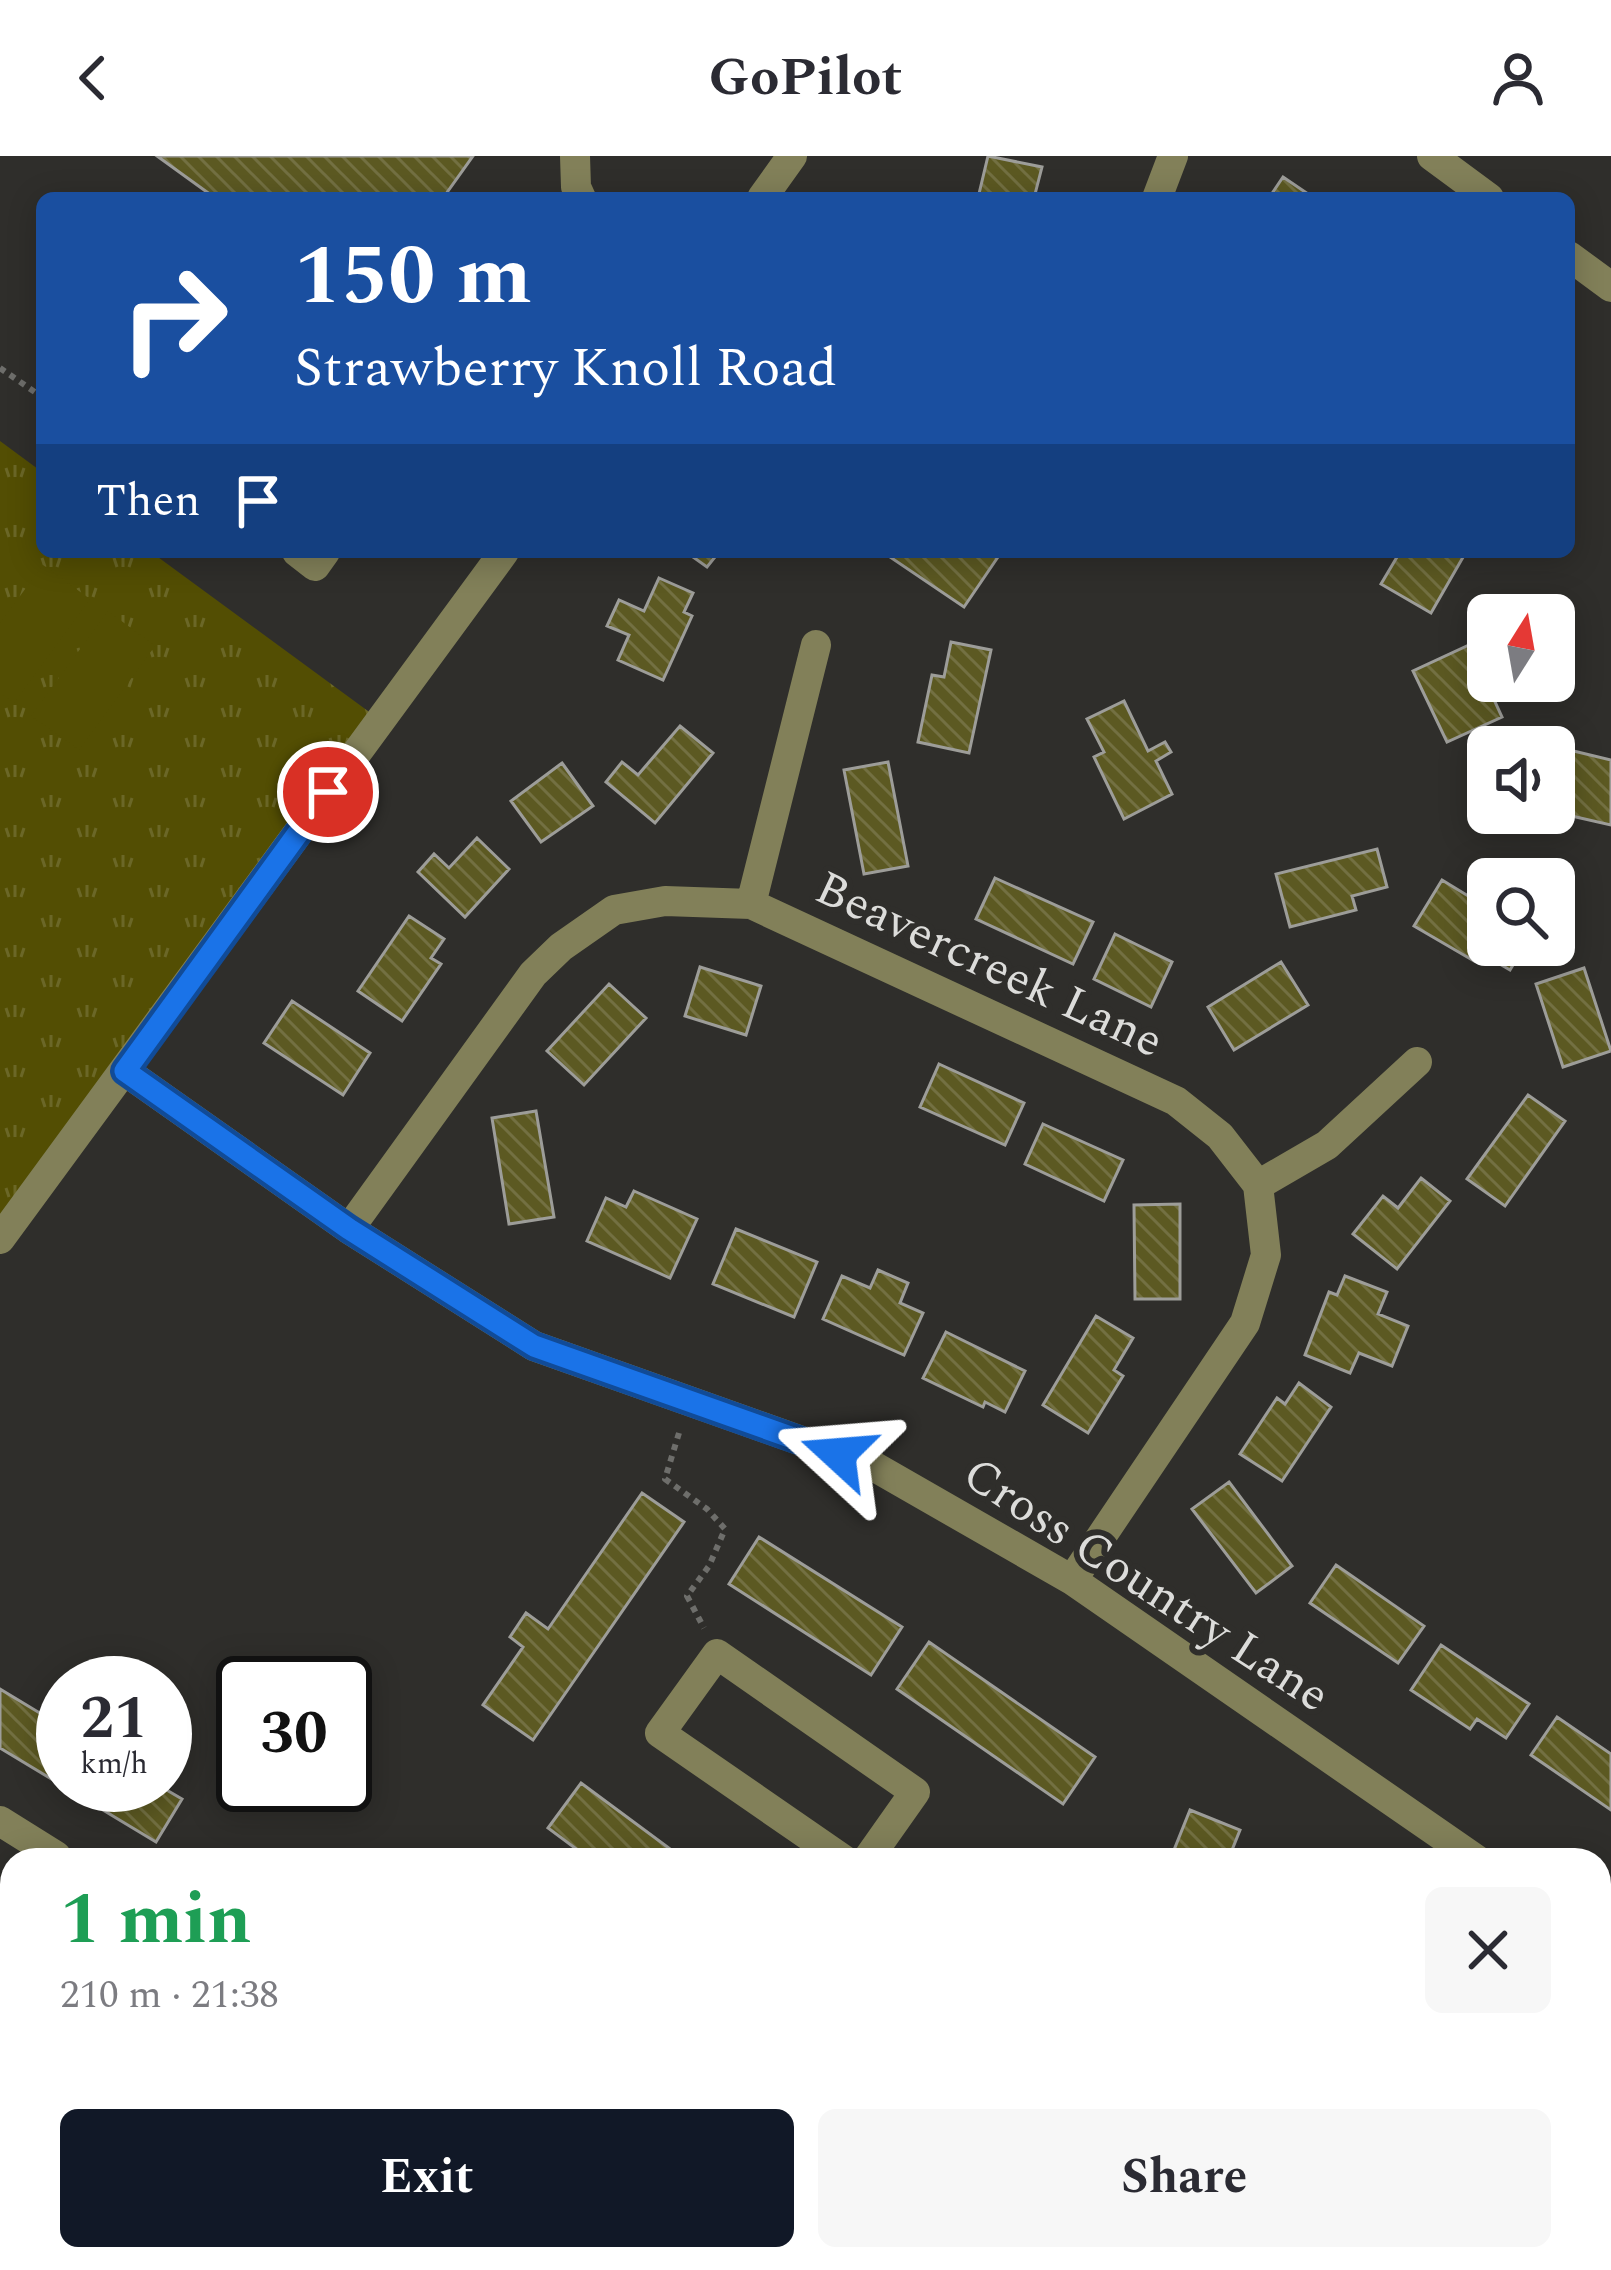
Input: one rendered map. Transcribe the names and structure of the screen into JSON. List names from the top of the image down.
{
  "streets": {
    "street": ["Beavercreek Lane", "Cross Country Lane"]
  },
  "crossings": [
    ["Beavercreek Lane", "Cross Country Lane"]
  ],
  "north": "top",
  "page": {
    "header": "GoPilot",
    "turn": ["150 m", "Strawberry Knoll Road"],
    "then": "Then",
    "speed": "21 km/h",
    "limit": "30",
    "heading": ["1 min", "210 m · 21:38"],
    "buttons": ["Exit", "Share"]
  }
}
